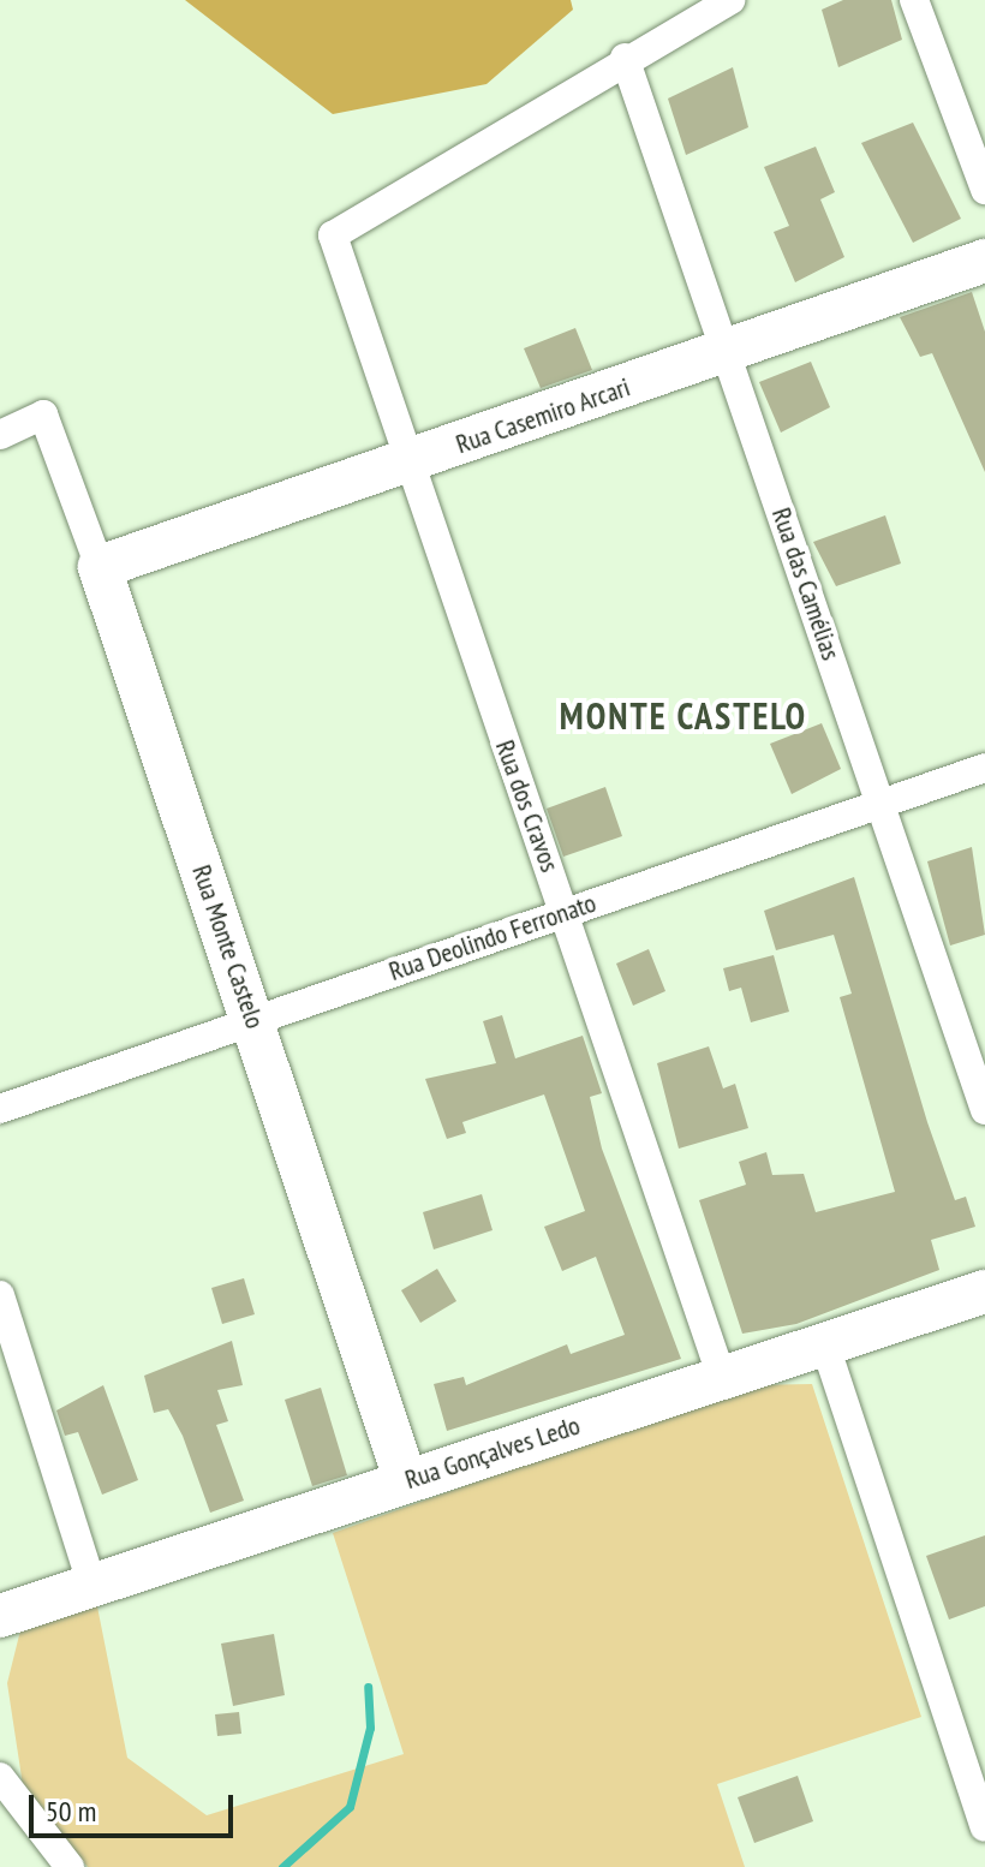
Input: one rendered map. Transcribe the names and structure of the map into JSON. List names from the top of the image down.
{
  "streets": {
    "street": [
      "Rua Casemiro Arcari",
      "Rua das Camélias",
      "Rua dos Cravos",
      "Rua Deolindo Ferronato",
      "Rua Monte Castelo",
      "Rua Gonçalves Ledo"
    ]
  },
  "crossings": [
    ["Rua Casemiro Arcari", "Rua das Camélias"],
    ["Rua Casemiro Arcari", "Rua dos Cravos"],
    ["Rua Casemiro Arcari", "Rua Monte Castelo"],
    ["Rua das Camélias", "Rua dos Cravos"],
    ["Rua das Camélias", "Rua Deolindo Ferronato"],
    ["Rua dos Cravos", "Rua Deolindo Ferronato"],
    ["Rua dos Cravos", "Rua Gonçalves Ledo"],
    ["Rua Deolindo Ferronato", "Rua Monte Castelo"],
    ["Rua Monte Castelo", "Rua Gonçalves Ledo"]
  ],
  "districts": ["MONTE CASTELO"],
  "scale_bar": "50 m"
}
